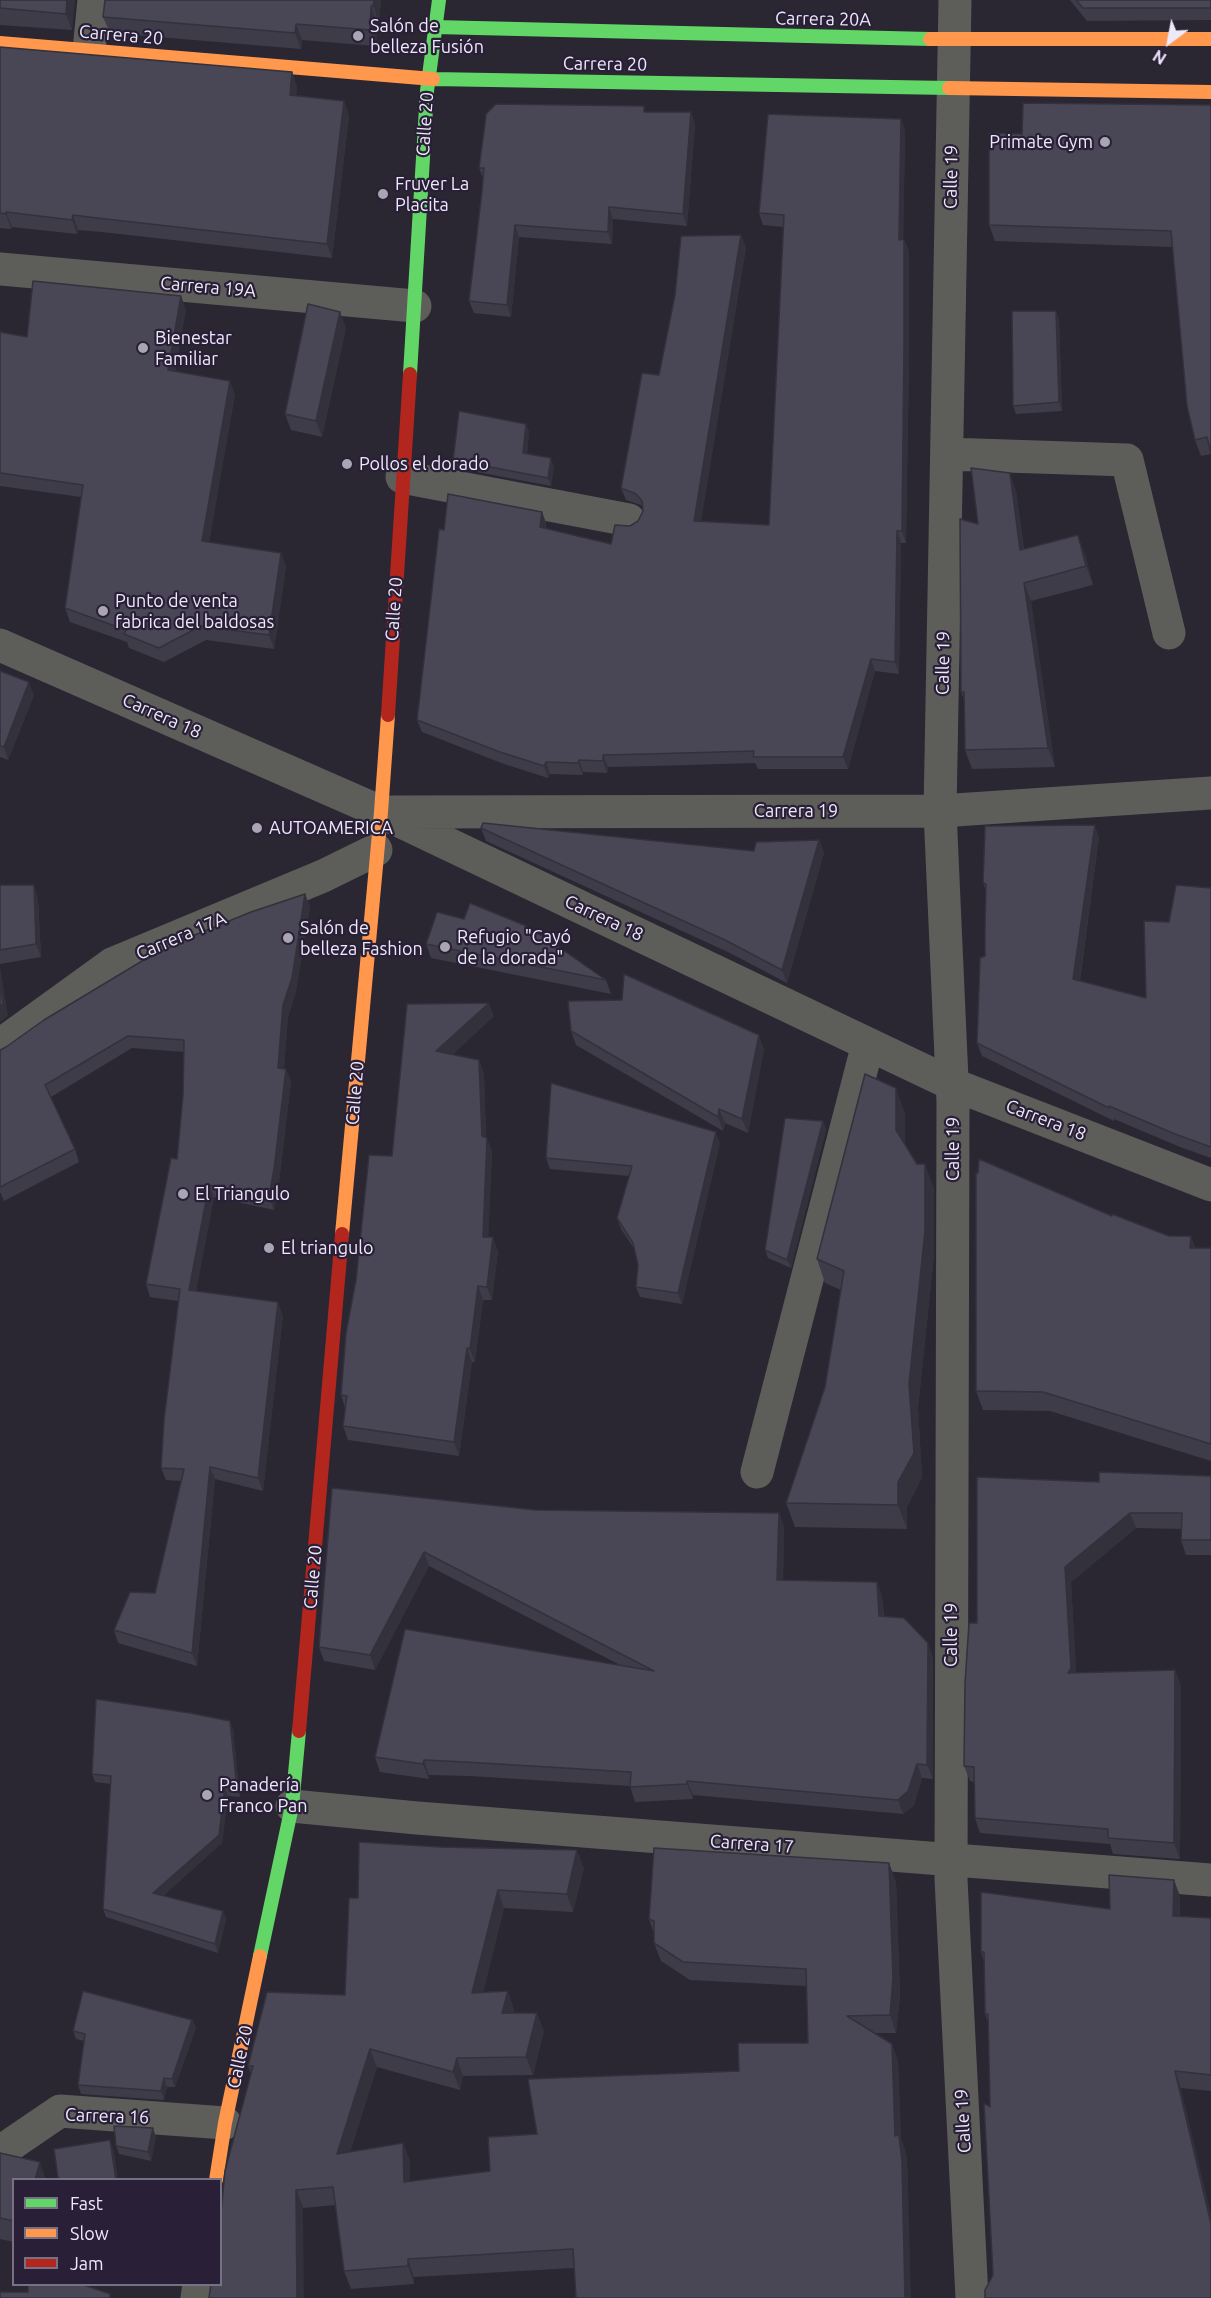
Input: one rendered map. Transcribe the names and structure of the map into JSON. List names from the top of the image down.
{
  "streets": {
    "street": [
      "Carrera 20A",
      "Carrera 20",
      "Calle 20",
      "Calle 19",
      "Carrera 19A",
      "Carrera 18",
      "Carrera 19",
      "Carrera 17A",
      "Carrera 17",
      "Carrera 16"
    ]
  },
  "crossings": [
    ["Carrera 20A", "Calle 20"],
    ["Carrera 20A", "Calle 19"],
    ["Carrera 20", "Calle 20"],
    ["Carrera 20", "Calle 19"],
    ["Calle 20", "Carrera 19A"],
    ["Calle 20", "Carrera 18"],
    ["Calle 20", "Carrera 19"],
    ["Calle 20", "Carrera 17A"],
    ["Calle 20", "Carrera 17"],
    ["Calle 20", "Carrera 16"],
    ["Calle 19", "Carrera 18"],
    ["Calle 19", "Carrera 19"],
    ["Calle 19", "Carrera 17"],
    ["Carrera 18", "Carrera 19"]
  ],
  "places": [
    "Salón de belleza Fusión",
    "Primate Gym",
    "Fruver La Placita",
    "Bienestar Familiar",
    "Pollos el dorado",
    "Punto de venta fabrica del baldosas",
    "AUTOAMERICA",
    "Salón de belleza Fashion",
    "Refugio \"Cayó de la dorada\"",
    "El Triangulo",
    "El triangulo",
    "Panadería Franco Pan"
  ],
  "legend": ["Fast", "Slow", "Jam"],
  "north": "bottom left"
}
